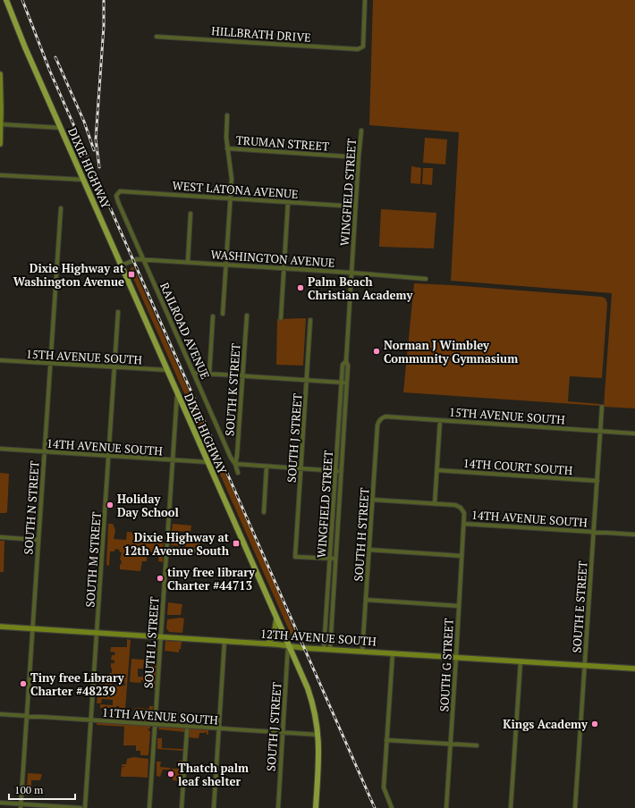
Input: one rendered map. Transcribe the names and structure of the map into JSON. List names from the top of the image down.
{
  "streets": {
    "main road": ["DIXIE HIGHWAY"],
    "street": [
      "HILLBRATH DRIVE",
      "TRUMAN STREET",
      "WEST LATONA AVENUE",
      "WINGFIELD STREET",
      "WASHINGTON AVENUE",
      "RAILROAD AVENUE",
      "15TH AVENUE SOUTH",
      "SOUTH K STREET",
      "SOUTH J STREET",
      "14TH AVENUE SOUTH",
      "14TH COURT SOUTH",
      "SOUTH N STREET",
      "SOUTH H STREET",
      "SOUTH M STREET",
      "SOUTH E STREET",
      "12TH AVENUE SOUTH",
      "SOUTH L STREET",
      "SOUTH G STREET",
      "11TH AVENUE SOUTH"
    ]
  },
  "crossings": [
    ["TRUMAN STREET", "WINGFIELD STREET"],
    ["DIXIE HIGHWAY", "WASHINGTON AVENUE"],
    ["DIXIE HIGHWAY", "15TH AVENUE SOUTH"],
    ["DIXIE HIGHWAY", "SOUTH J STREET"],
    ["DIXIE HIGHWAY", "14TH AVENUE SOUTH"],
    ["DIXIE HIGHWAY", "12TH AVENUE SOUTH"],
    ["DIXIE HIGHWAY", "SOUTH L STREET"],
    ["DIXIE HIGHWAY", "11TH AVENUE SOUTH"],
    ["WEST LATONA AVENUE", "WINGFIELD STREET"],
    ["WEST LATONA AVENUE", "RAILROAD AVENUE"],
    ["WINGFIELD STREET", "WASHINGTON AVENUE"],
    ["WINGFIELD STREET", "SOUTH J STREET"],
    ["WINGFIELD STREET", "12TH AVENUE SOUTH"],
    ["WASHINGTON AVENUE", "RAILROAD AVENUE"],
    ["RAILROAD AVENUE", "SOUTH K STREET"],
    ["15TH AVENUE SOUTH", "SOUTH N STREET"],
    ["15TH AVENUE SOUTH", "SOUTH H STREET"],
    ["15TH AVENUE SOUTH", "SOUTH M STREET"],
    ["15TH AVENUE SOUTH", "SOUTH E STREET"],
    ["SOUTH J STREET", "12TH AVENUE SOUTH"],
    ["SOUTH J STREET", "11TH AVENUE SOUTH"],
    ["14TH AVENUE SOUTH", "SOUTH N STREET"],
    ["14TH AVENUE SOUTH", "SOUTH H STREET"],
    ["14TH AVENUE SOUTH", "SOUTH M STREET"],
    ["14TH AVENUE SOUTH", "SOUTH E STREET"],
    ["14TH AVENUE SOUTH", "SOUTH L STREET"],
    ["14TH AVENUE SOUTH", "SOUTH G STREET"],
    ["14TH COURT SOUTH", "SOUTH E STREET"],
    ["SOUTH N STREET", "12TH AVENUE SOUTH"],
    ["SOUTH N STREET", "11TH AVENUE SOUTH"],
    ["SOUTH H STREET", "12TH AVENUE SOUTH"],
    ["SOUTH M STREET", "12TH AVENUE SOUTH"],
    ["SOUTH M STREET", "11TH AVENUE SOUTH"],
    ["SOUTH E STREET", "12TH AVENUE SOUTH"],
    ["12TH AVENUE SOUTH", "SOUTH L STREET"],
    ["12TH AVENUE SOUTH", "SOUTH G STREET"],
    ["SOUTH L STREET", "11TH AVENUE SOUTH"]
  ],
  "places": {
    "transit": ["Dixie Highway at Washington Avenue", "Dixie Highway at 12th Avenue South"],
    "other": [
      "Palm Beach Christian Academy",
      "Norman J Wimbley Community Gymnasium",
      "Holiday Day School",
      "tiny free library Charter #44713",
      "Tiny free Library Charter #48239",
      "Kings Academy",
      "Thatch palm leaf shelter"
    ]
  },
  "scale_bar": "100 m"
}
